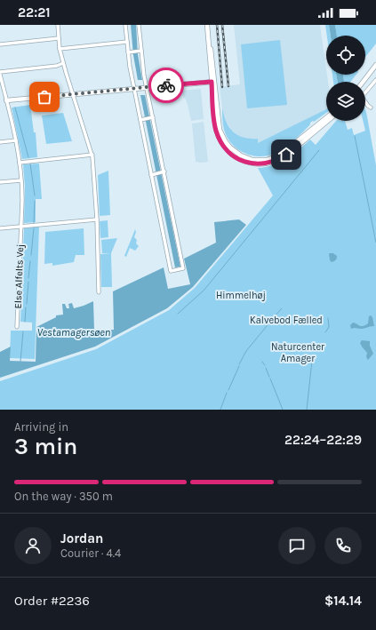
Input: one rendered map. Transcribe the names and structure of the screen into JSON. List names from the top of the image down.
{
  "streets": {
    "street": ["Else Alfelts Vej"]
  },
  "water": ["Vestamagersøen"],
  "parks": ["Himmelhøj", "Kalvebod Fælled", "Naturcenter Amager"],
  "page": {
    "status": "22:21",
    "heading": ["3 min", "Arriving in", "22:24–22:29"],
    "panel": [
      "Jordan",
      "Courier · 4.4",
      "Order #2236",
      "$14.14"
    ],
    "bar": "On the way · 350 m"
  }
}
